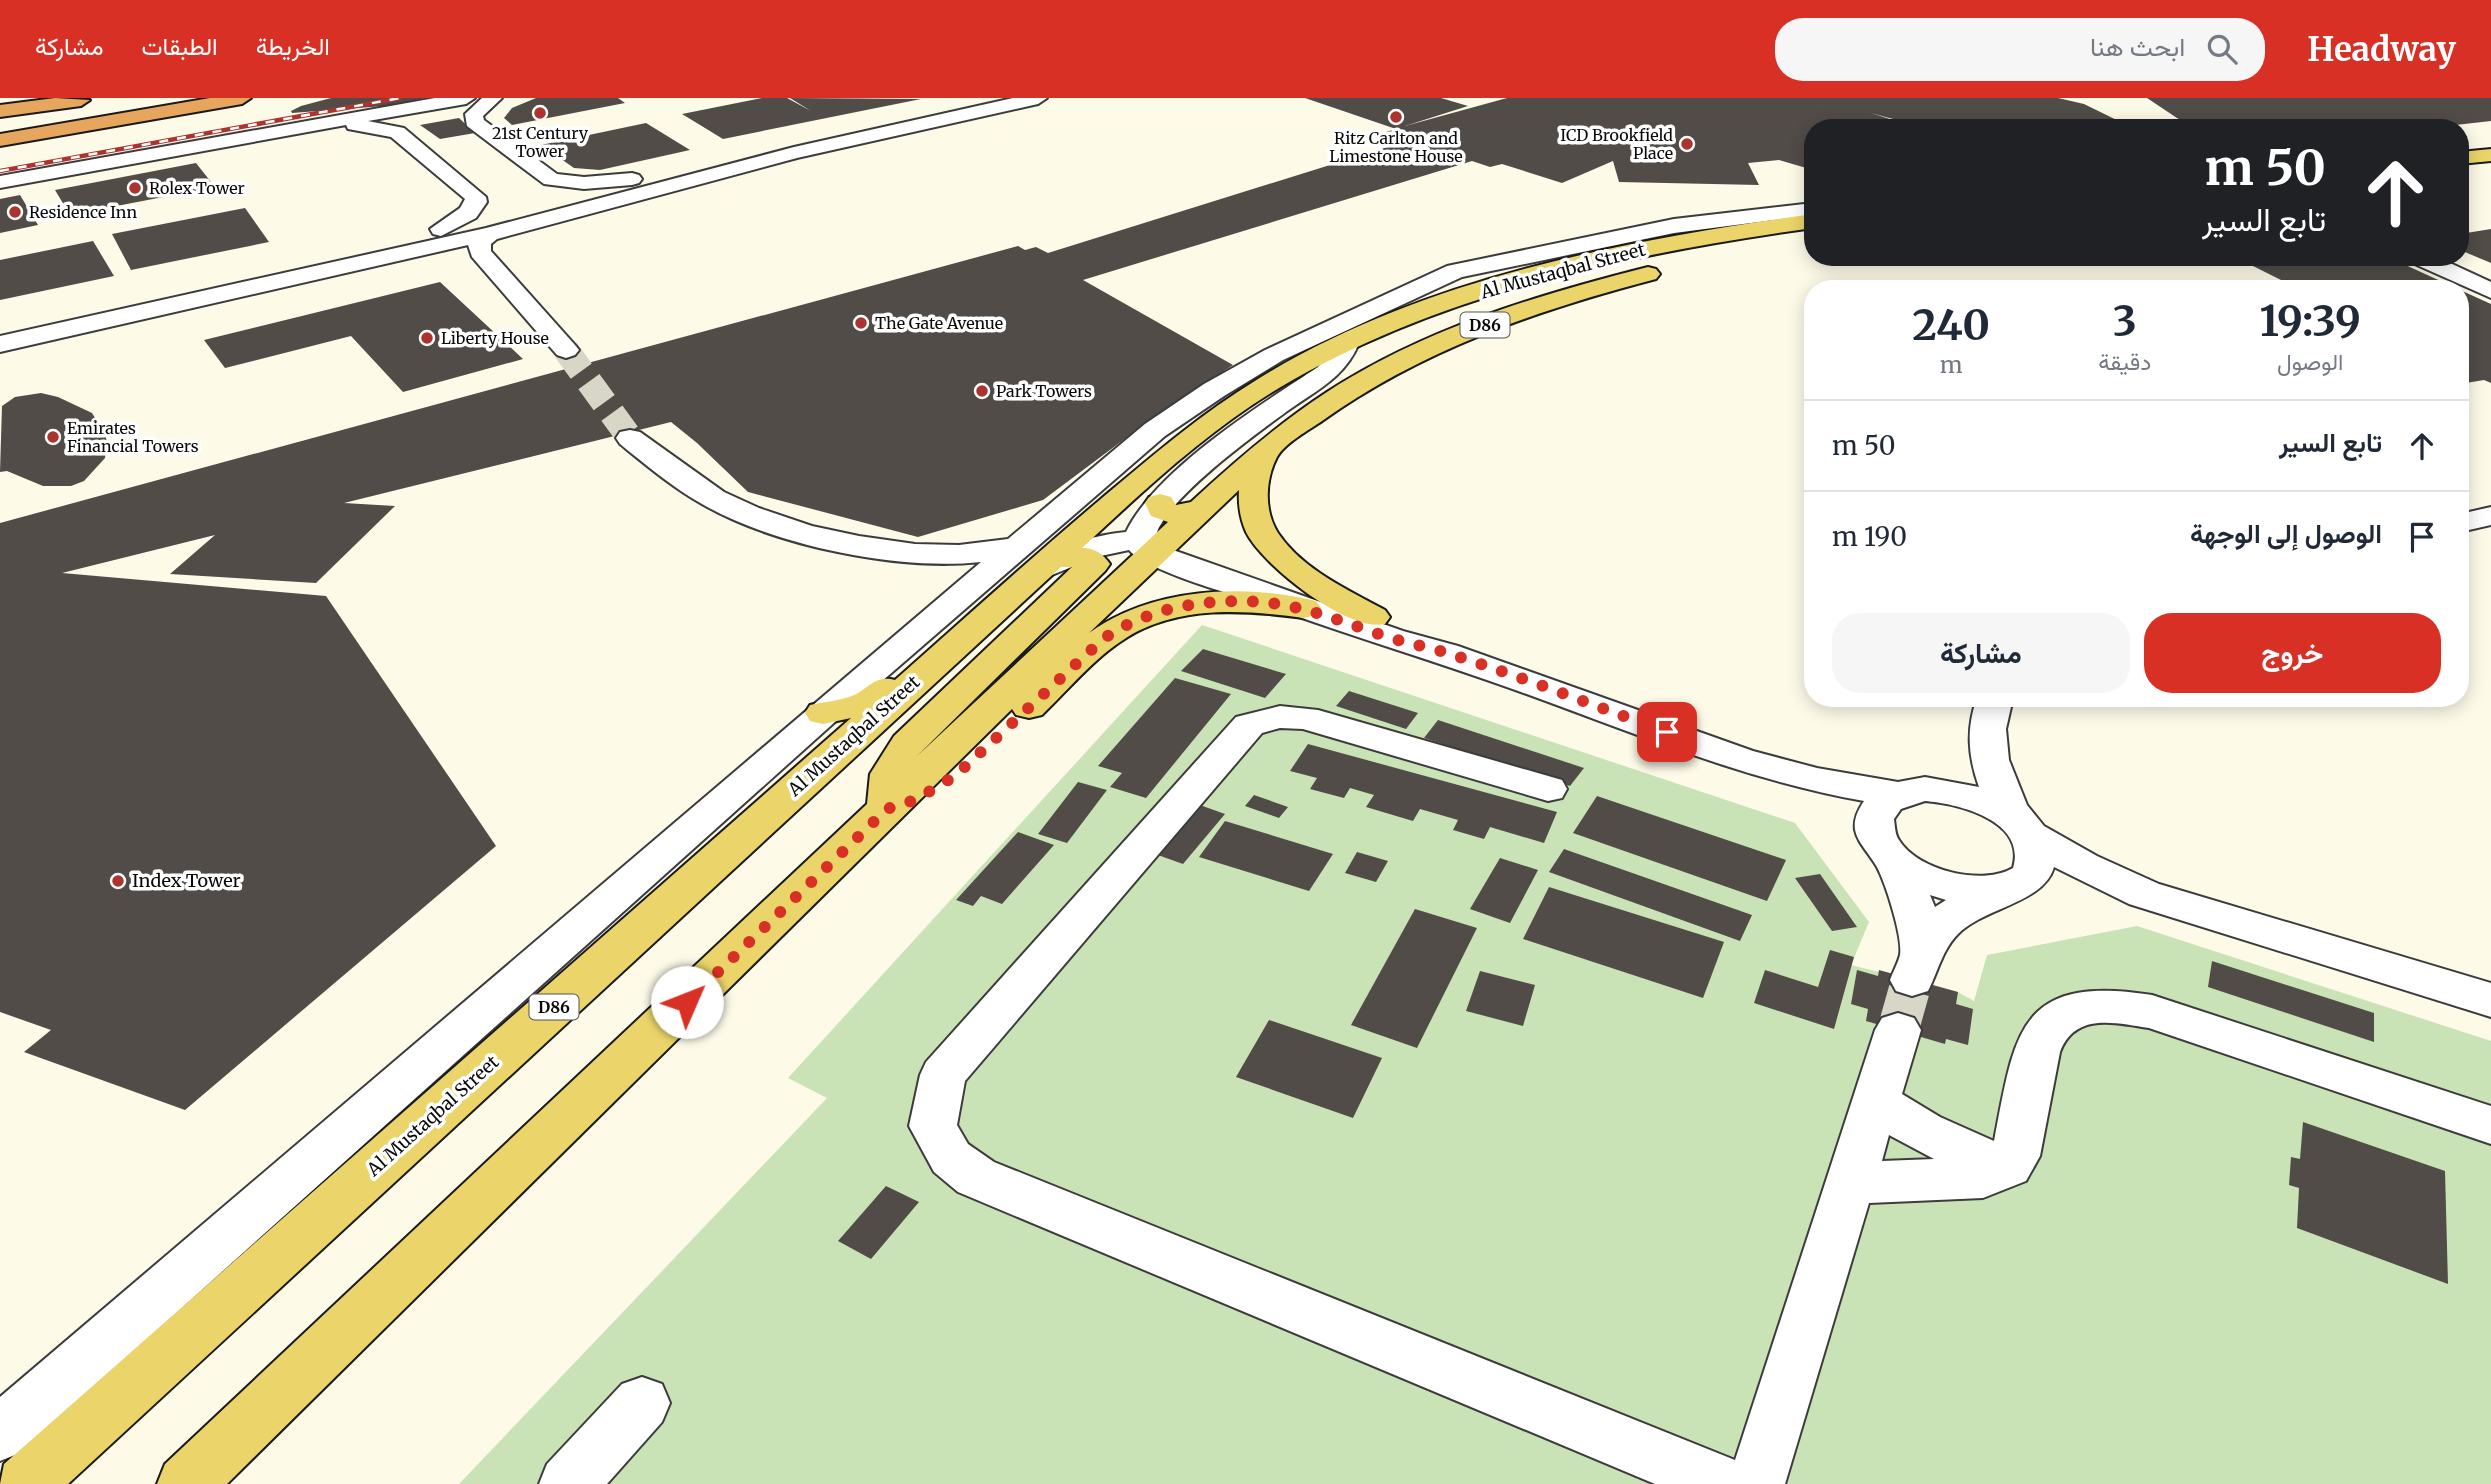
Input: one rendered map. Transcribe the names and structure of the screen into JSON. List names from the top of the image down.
{
  "streets": {
    "main road": ["Al Mustaqbal Street", "D86"]
  },
  "places": [
    "21st Century Tower",
    "Ritz Carlton and Limestone House",
    "ICD Brookfield Place",
    "Rolex Tower",
    "Residence Inn",
    "The Gate Avenue",
    "Liberty House",
    "Park Towers",
    "Emirates Financial Towers",
    "Index Tower"
  ],
  "page": {
    "header": "Headway",
    "search": "ابحث هنا",
    "nav": ["الخريطة", "الطبقات", "مشاركة"],
    "turn": ["50 m", "تابع السير"],
    "eta": [
      "19:39",
      "الوصول",
      "3",
      "دقيقة",
      "240",
      "m"
    ],
    "list": [
      {
        "name": "تابع السير",
        "value": "50 m"
      },
      {
        "name": "الوصول إلى الوجهة",
        "value": "190 m"
      }
    ],
    "buttons": ["خروج", "مشاركة"]
  }
}
